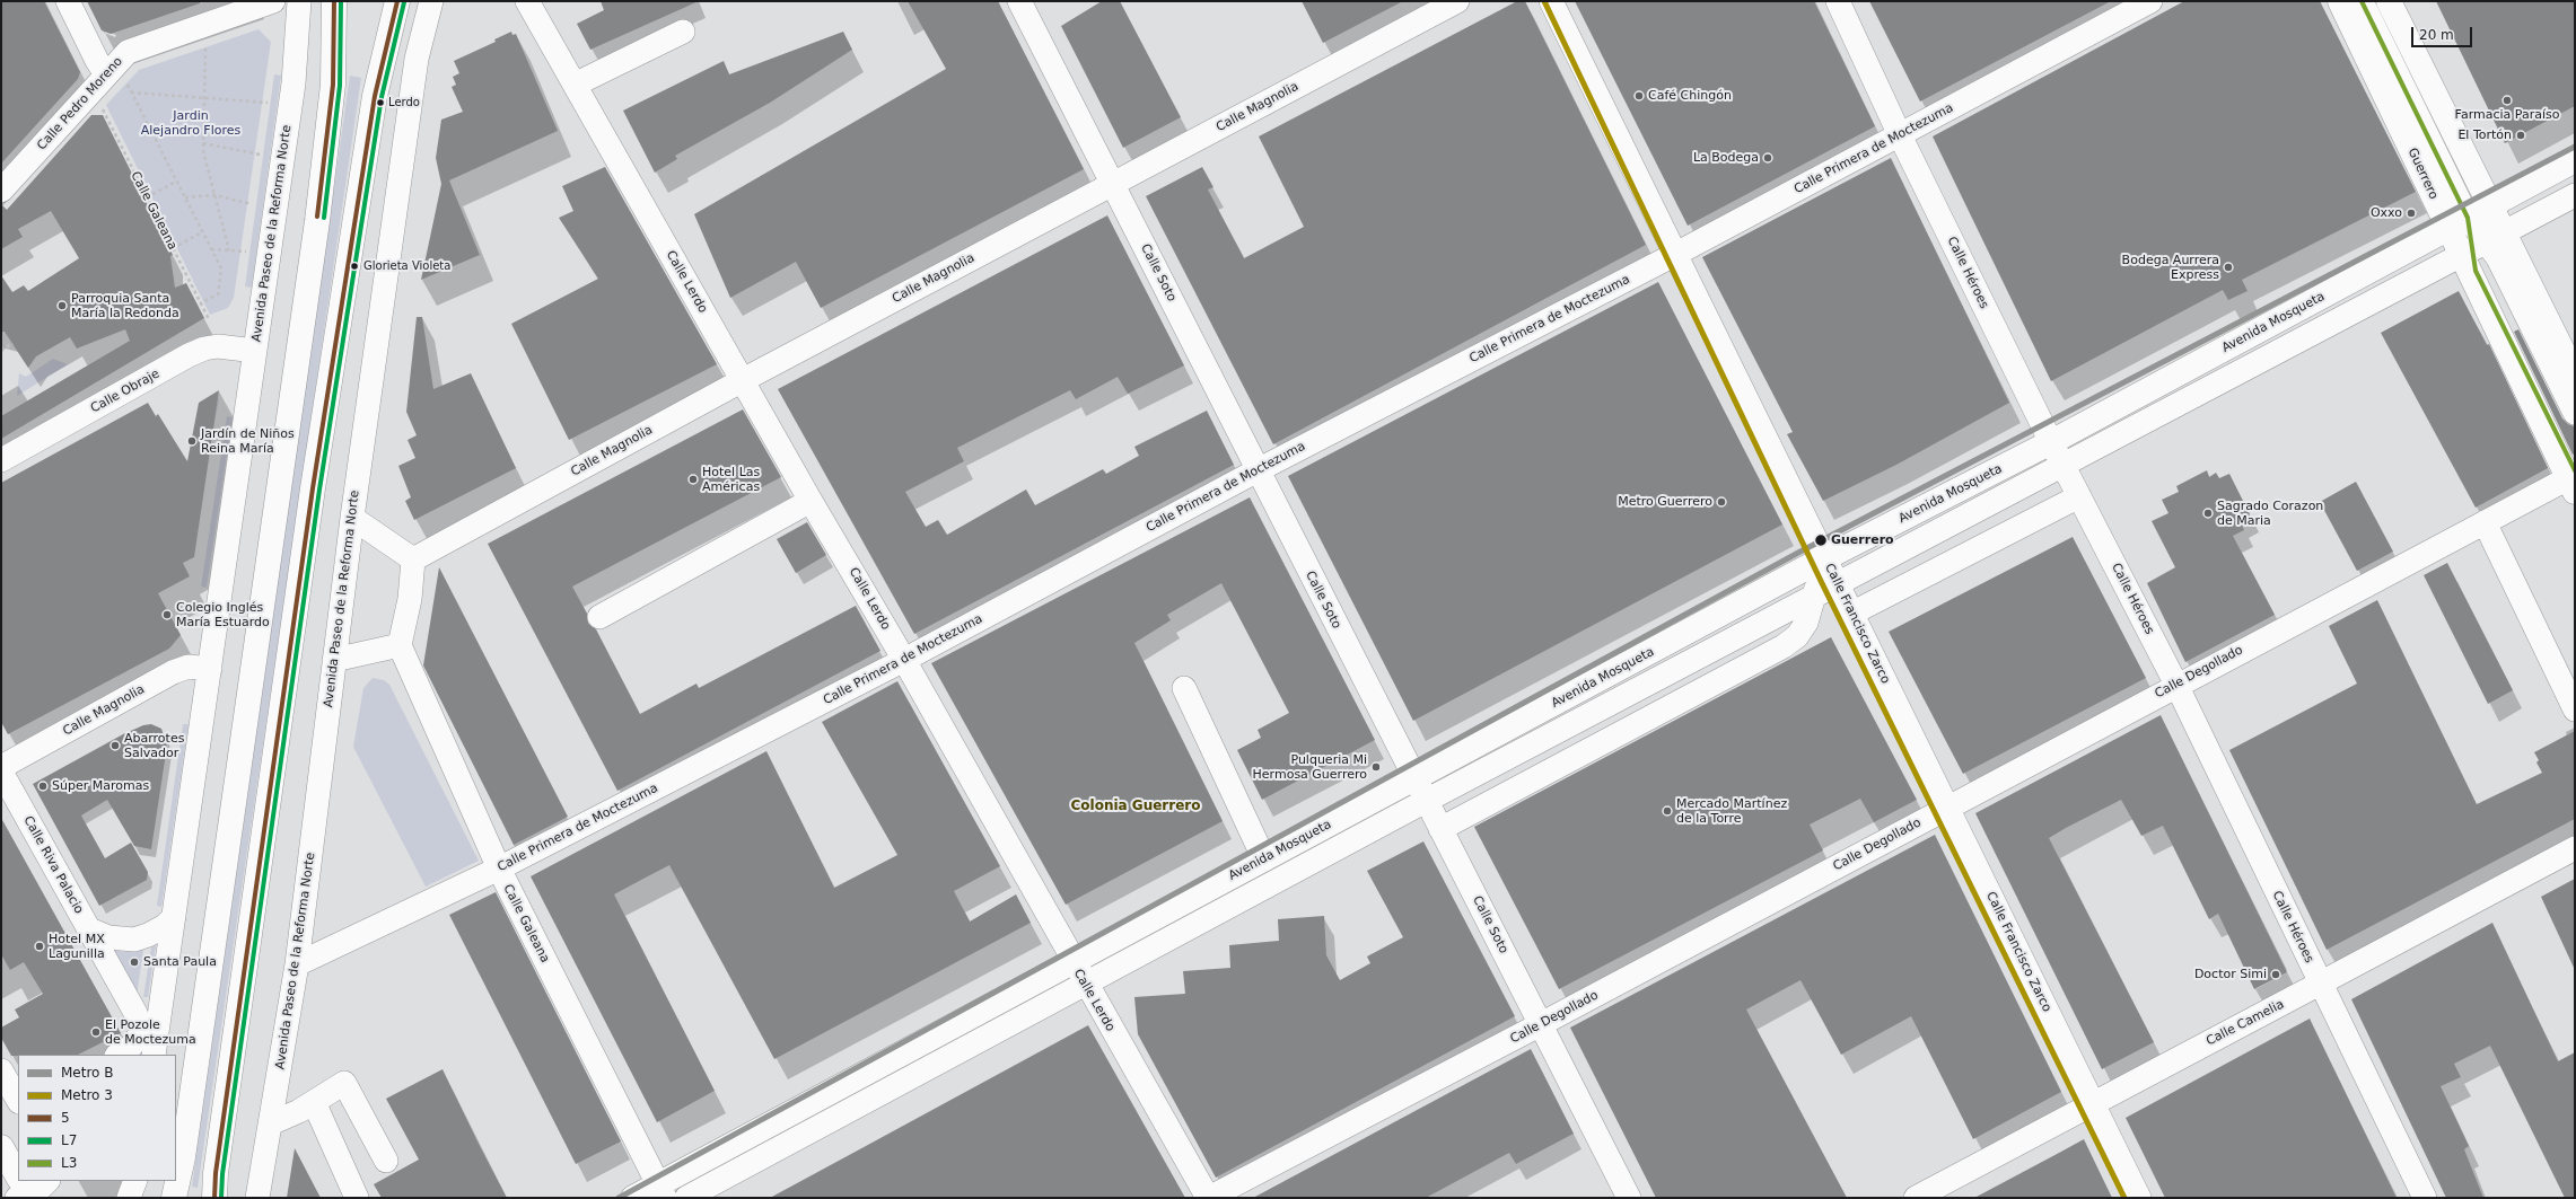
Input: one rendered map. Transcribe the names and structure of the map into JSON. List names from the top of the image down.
{
  "streets": {
    "main road": ["Guerrero", "Avenida Mosqueta"],
    "street": [
      "Calle Pedro Moreno",
      "Calle Magnolia",
      "Calle Primera de Moctezuma",
      "Calle Galeana",
      "Avenida Paseo de la Reforma Norte",
      "Calle Soto",
      "Calle Héroes",
      "Calle Lerdo",
      "Calle Obraje",
      "Calle Francisco Zarco",
      "Calle Degollado",
      "Calle Riva Palacio",
      "Calle Camelia"
    ]
  },
  "crossings": [
    ["Calle Magnolia", "Avenida Paseo de la Reforma Norte"],
    ["Calle Magnolia", "Calle Soto"],
    ["Calle Magnolia", "Calle Lerdo"],
    ["Calle Primera de Moctezuma", "Calle Galeana"],
    ["Calle Primera de Moctezuma", "Avenida Paseo de la Reforma Norte"],
    ["Calle Primera de Moctezuma", "Calle Soto"],
    ["Calle Primera de Moctezuma", "Calle Héroes"],
    ["Calle Primera de Moctezuma", "Calle Lerdo"],
    ["Calle Primera de Moctezuma", "Calle Francisco Zarco"],
    ["Guerrero", "Avenida Mosqueta"],
    ["Guerrero", "Calle Degollado"],
    ["Calle Galeana", "Avenida Mosqueta"],
    ["Avenida Paseo de la Reforma Norte", "Calle Obraje"],
    ["Avenida Paseo de la Reforma Norte", "Calle Riva Palacio"],
    ["Calle Soto", "Avenida Mosqueta"],
    ["Calle Soto", "Calle Degollado"],
    ["Calle Héroes", "Avenida Mosqueta"],
    ["Calle Héroes", "Calle Degollado"],
    ["Calle Héroes", "Calle Camelia"],
    ["Calle Lerdo", "Avenida Mosqueta"],
    ["Calle Lerdo", "Calle Degollado"],
    ["Avenida Mosqueta", "Calle Francisco Zarco"],
    ["Calle Francisco Zarco", "Calle Degollado"],
    ["Calle Francisco Zarco", "Calle Camelia"]
  ],
  "districts": ["Colonia Guerrero"],
  "parks": ["Jardin Alejandro Flores"],
  "places": [
    "Café Chingón",
    "Farmacia Paraíso",
    "Lerdo",
    "El Tortón",
    "La Bodega",
    "Oxxo",
    "Glorieta Violeta",
    "Bodega Aurrera Express",
    "Parroquia Santa María la Redonda",
    "Jardín de Niños Reina María",
    "Hotel Las Américas",
    "Metro Guerrero",
    "Sagrado Corazon de Maria",
    "Guerrero",
    "Colegio Inglés María Estuardo",
    "Abarrotes Salvador",
    "Pulqueria Mi Hermosa Guerrero",
    "Súper Maromas",
    "Mercado Martínez de la Torre",
    "Hotel MX Lagunilla",
    "Santa Paula",
    "Doctor Simi",
    "El Pozole de Moctezuma"
  ],
  "lines": [
    "metro line 3",
    "transit line 5",
    "transit line L7",
    "transit line L3",
    "metro line B"
  ],
  "legend": [
    "Metro B",
    "Metro 3",
    "5",
    "L7",
    "L3"
  ],
  "scale_bar": "20 m"
}
